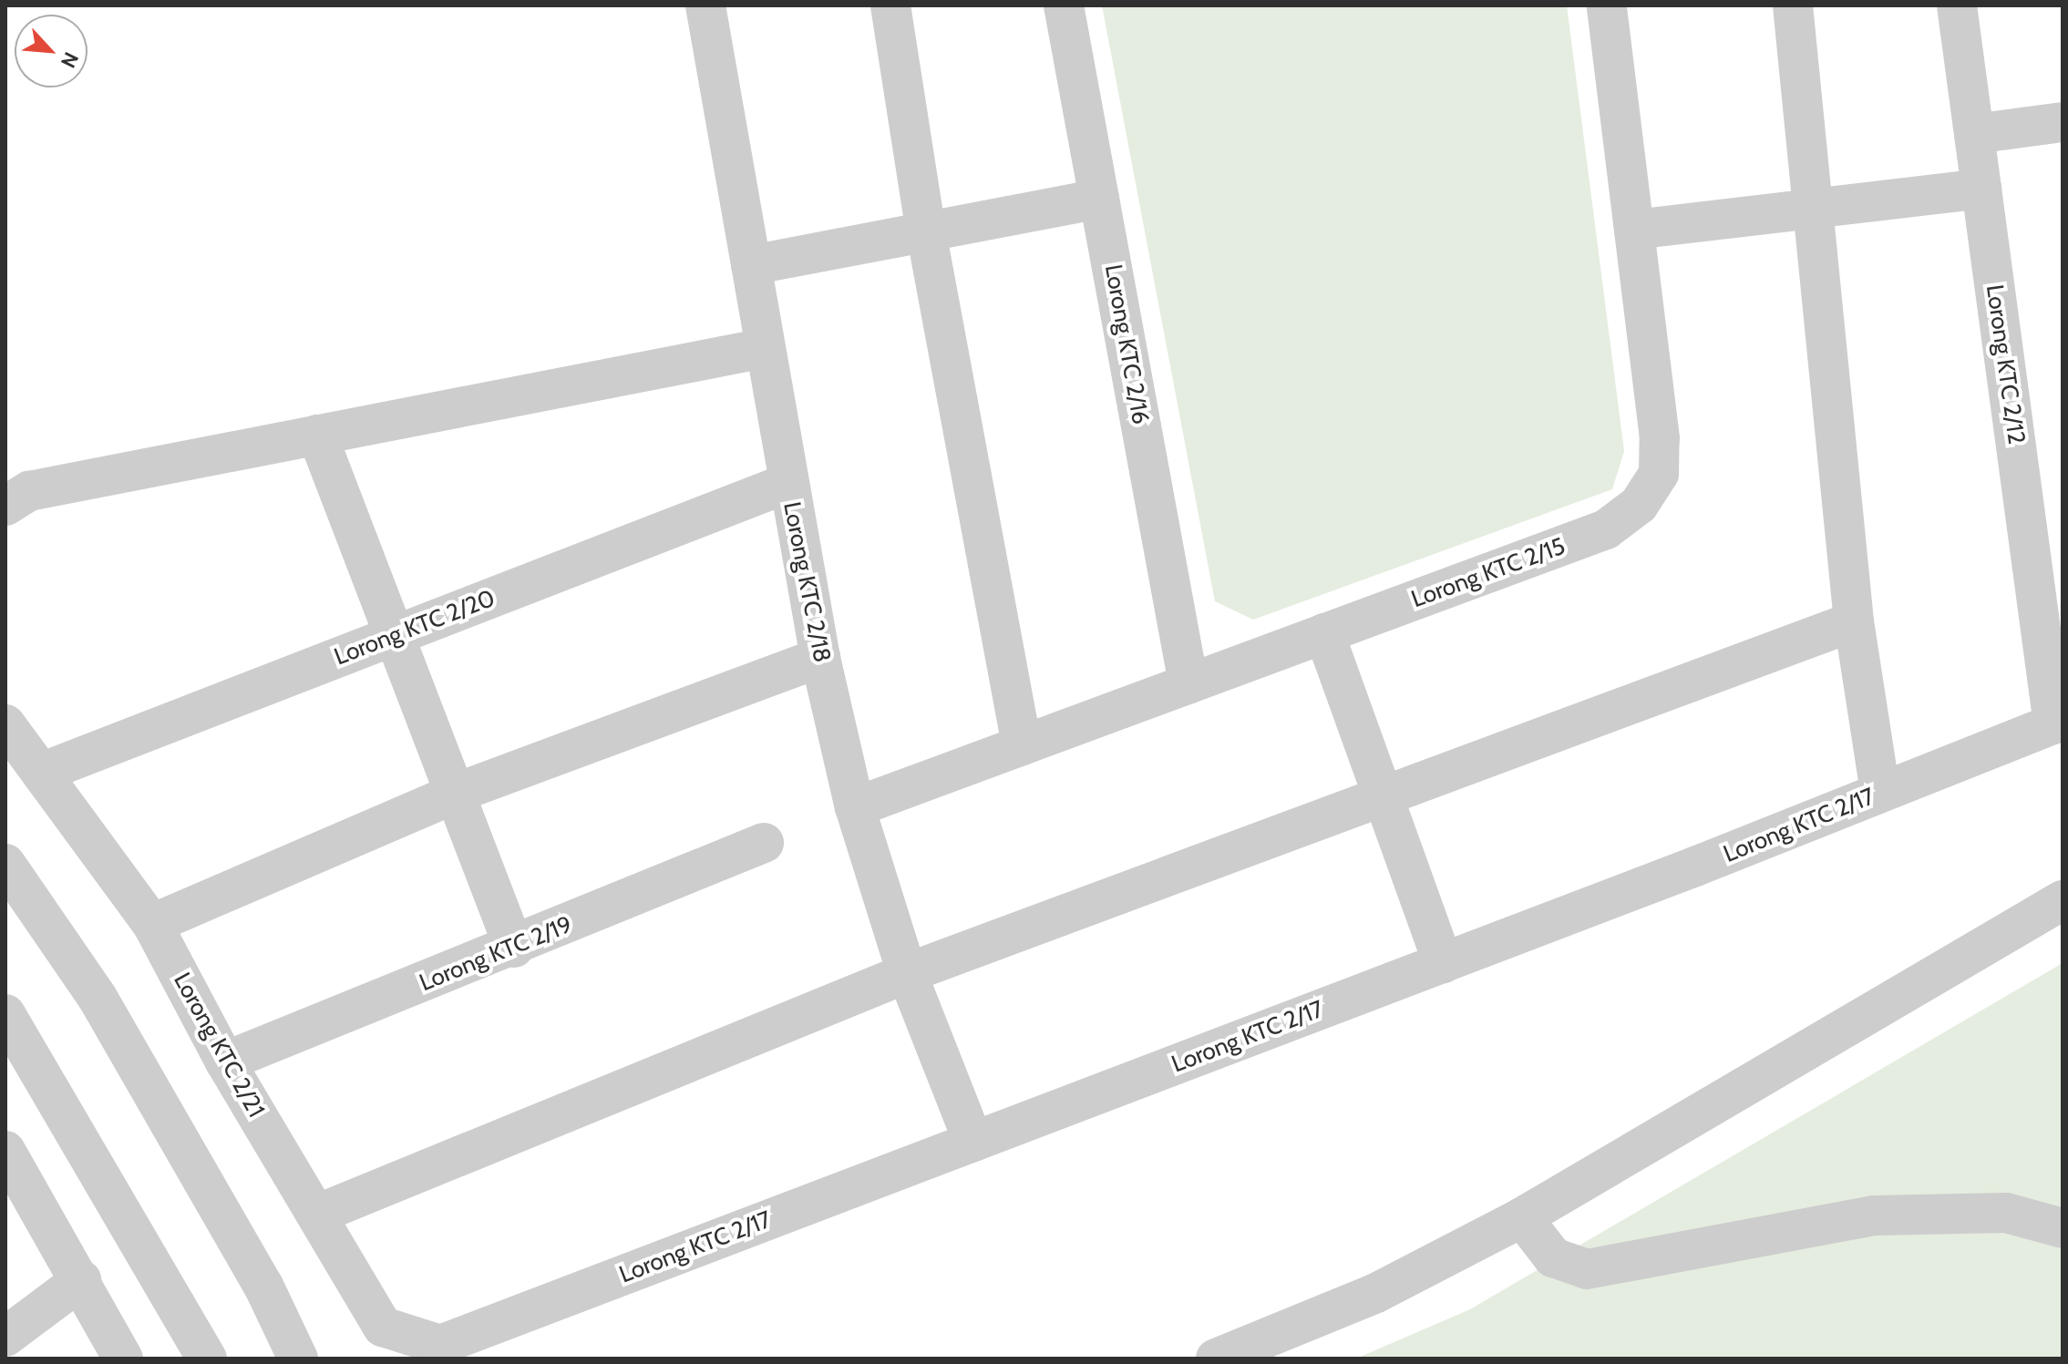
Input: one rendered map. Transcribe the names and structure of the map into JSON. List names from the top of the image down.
{
  "streets": {
    "street": [
      "Lorong KTC 2/16",
      "Lorong KTC 2/12",
      "Lorong KTC 2/15",
      "Lorong KTC 2/18",
      "Lorong KTC 2/20",
      "Lorong KTC 2/17",
      "Lorong KTC 2/19",
      "Lorong KTC 2/21"
    ]
  },
  "crossings": [
    ["Lorong KTC 2/16", "Lorong KTC 2/15"],
    ["Lorong KTC 2/12", "Lorong KTC 2/17"],
    ["Lorong KTC 2/15", "Lorong KTC 2/18"],
    ["Lorong KTC 2/18", "Lorong KTC 2/20"],
    ["Lorong KTC 2/18", "Lorong KTC 2/17"],
    ["Lorong KTC 2/20", "Lorong KTC 2/21"],
    ["Lorong KTC 2/17", "Lorong KTC 2/21"],
    ["Lorong KTC 2/19", "Lorong KTC 2/21"]
  ],
  "north": "bottom right"
}
